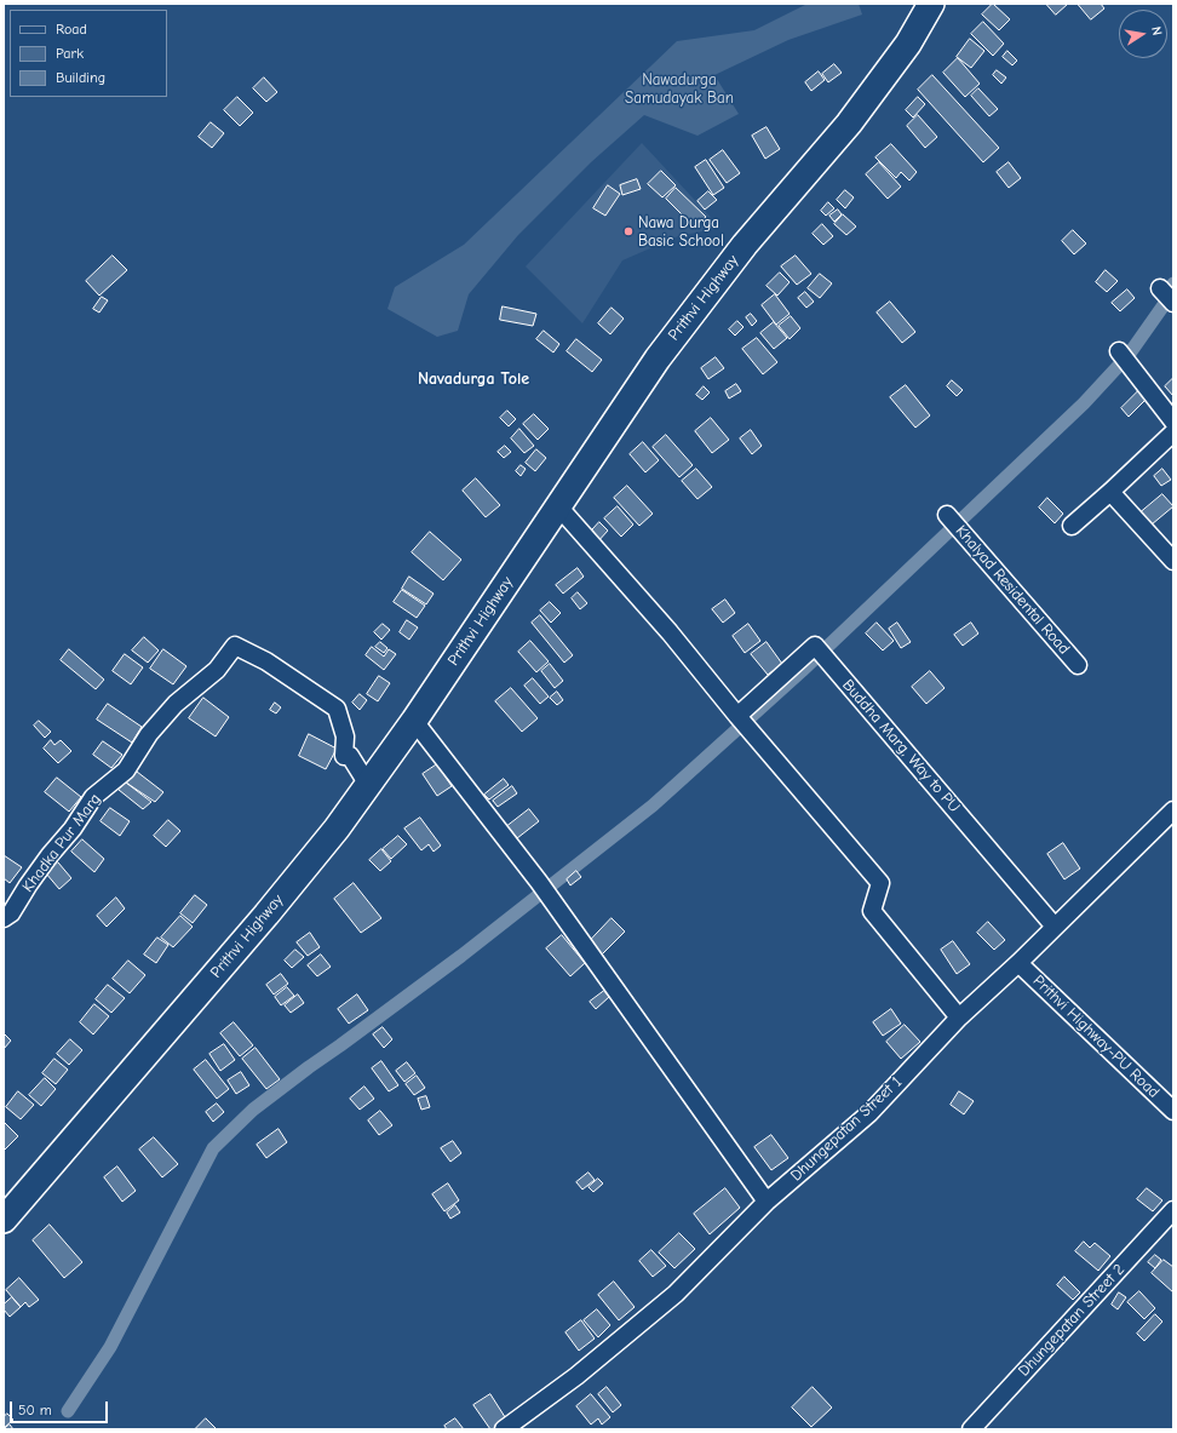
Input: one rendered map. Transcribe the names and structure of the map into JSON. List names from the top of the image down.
{
  "streets": {
    "highway": ["Prithvi Highway"],
    "street": [
      "Khalyad Residental Road",
      "Buddha Marg, Way to PU",
      "Khadka Pur Marg",
      "Prithvi Highway-PU Road",
      "Dhungepatan Street 1",
      "Dhungepatan Street 2"
    ]
  },
  "crossings": [
    ["Prithvi Highway", "Khadka Pur Marg"],
    ["Buddha Marg, Way to PU", "Dhungepatan Street 1"],
    ["Prithvi Highway-PU Road", "Dhungepatan Street 1"]
  ],
  "districts": ["Navadurga Tole"],
  "parks": ["Nawadurga Samudayak Ban"],
  "places": ["Nawa Durga Basic School"],
  "legend": ["Road", "Park", "Building"],
  "scale_bar": "50 m",
  "north": "right"
}
